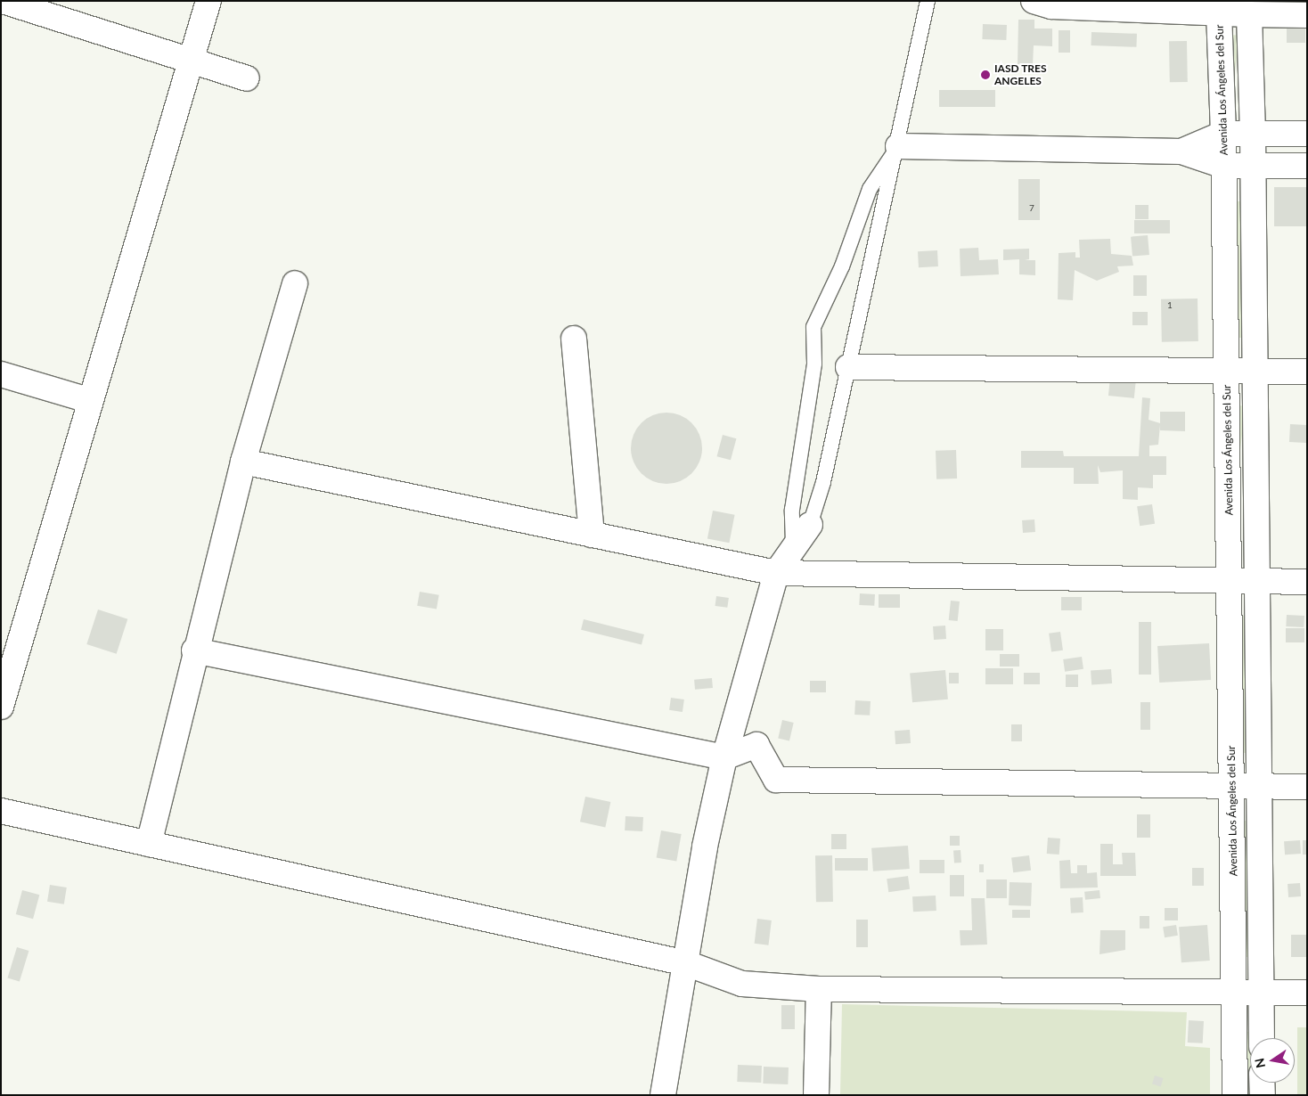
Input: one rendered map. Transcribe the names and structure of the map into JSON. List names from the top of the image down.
{
  "streets": {
    "street": ["Avenida Los Ángeles del Sur"]
  },
  "places": ["IASD TRES ANGELES"],
  "house_numbers": ["7", "1"],
  "north": "left"
}
